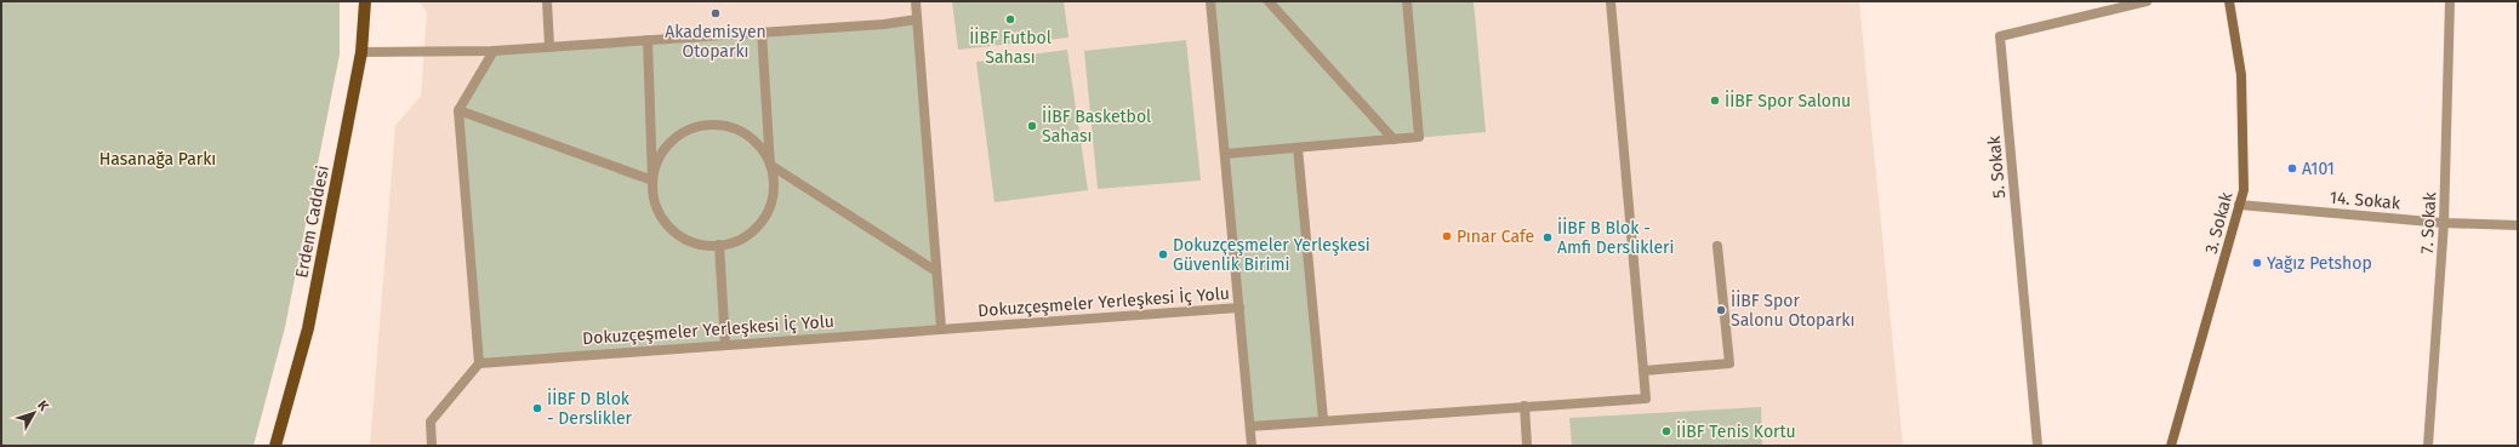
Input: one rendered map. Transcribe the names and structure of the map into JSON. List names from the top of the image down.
{
  "streets": {
    "main road": ["Erdem Caddesi"],
    "street": [
      "5. Sokak",
      "14. Sokak",
      "3. Sokak",
      "7. Sokak",
      "Dokuzçeşmeler Yerleşkesi İç Yolu"
    ]
  },
  "crossings": [
    ["14. Sokak", "3. Sokak"],
    ["14. Sokak", "7. Sokak"]
  ],
  "parks": ["Hasanağa Parkı"],
  "places": [
    "Akademisyen Otoparkı",
    "İİBF Futbol Sahası",
    "İİBF Spor Salonu",
    "İİBF Basketbol Sahası",
    "A101",
    "Pınar Cafe",
    "İİBF B Blok - Amfi Derslikleri",
    "Dokuzçeşmeler Yerleşkesi Güvenlik Birimi",
    "Yağız Petshop",
    "İİBF Spor Salonu Otoparkı",
    "İİBF D Blok - Derslikler",
    "İİBF Tenis Kortu"
  ],
  "north": "top right"
}
